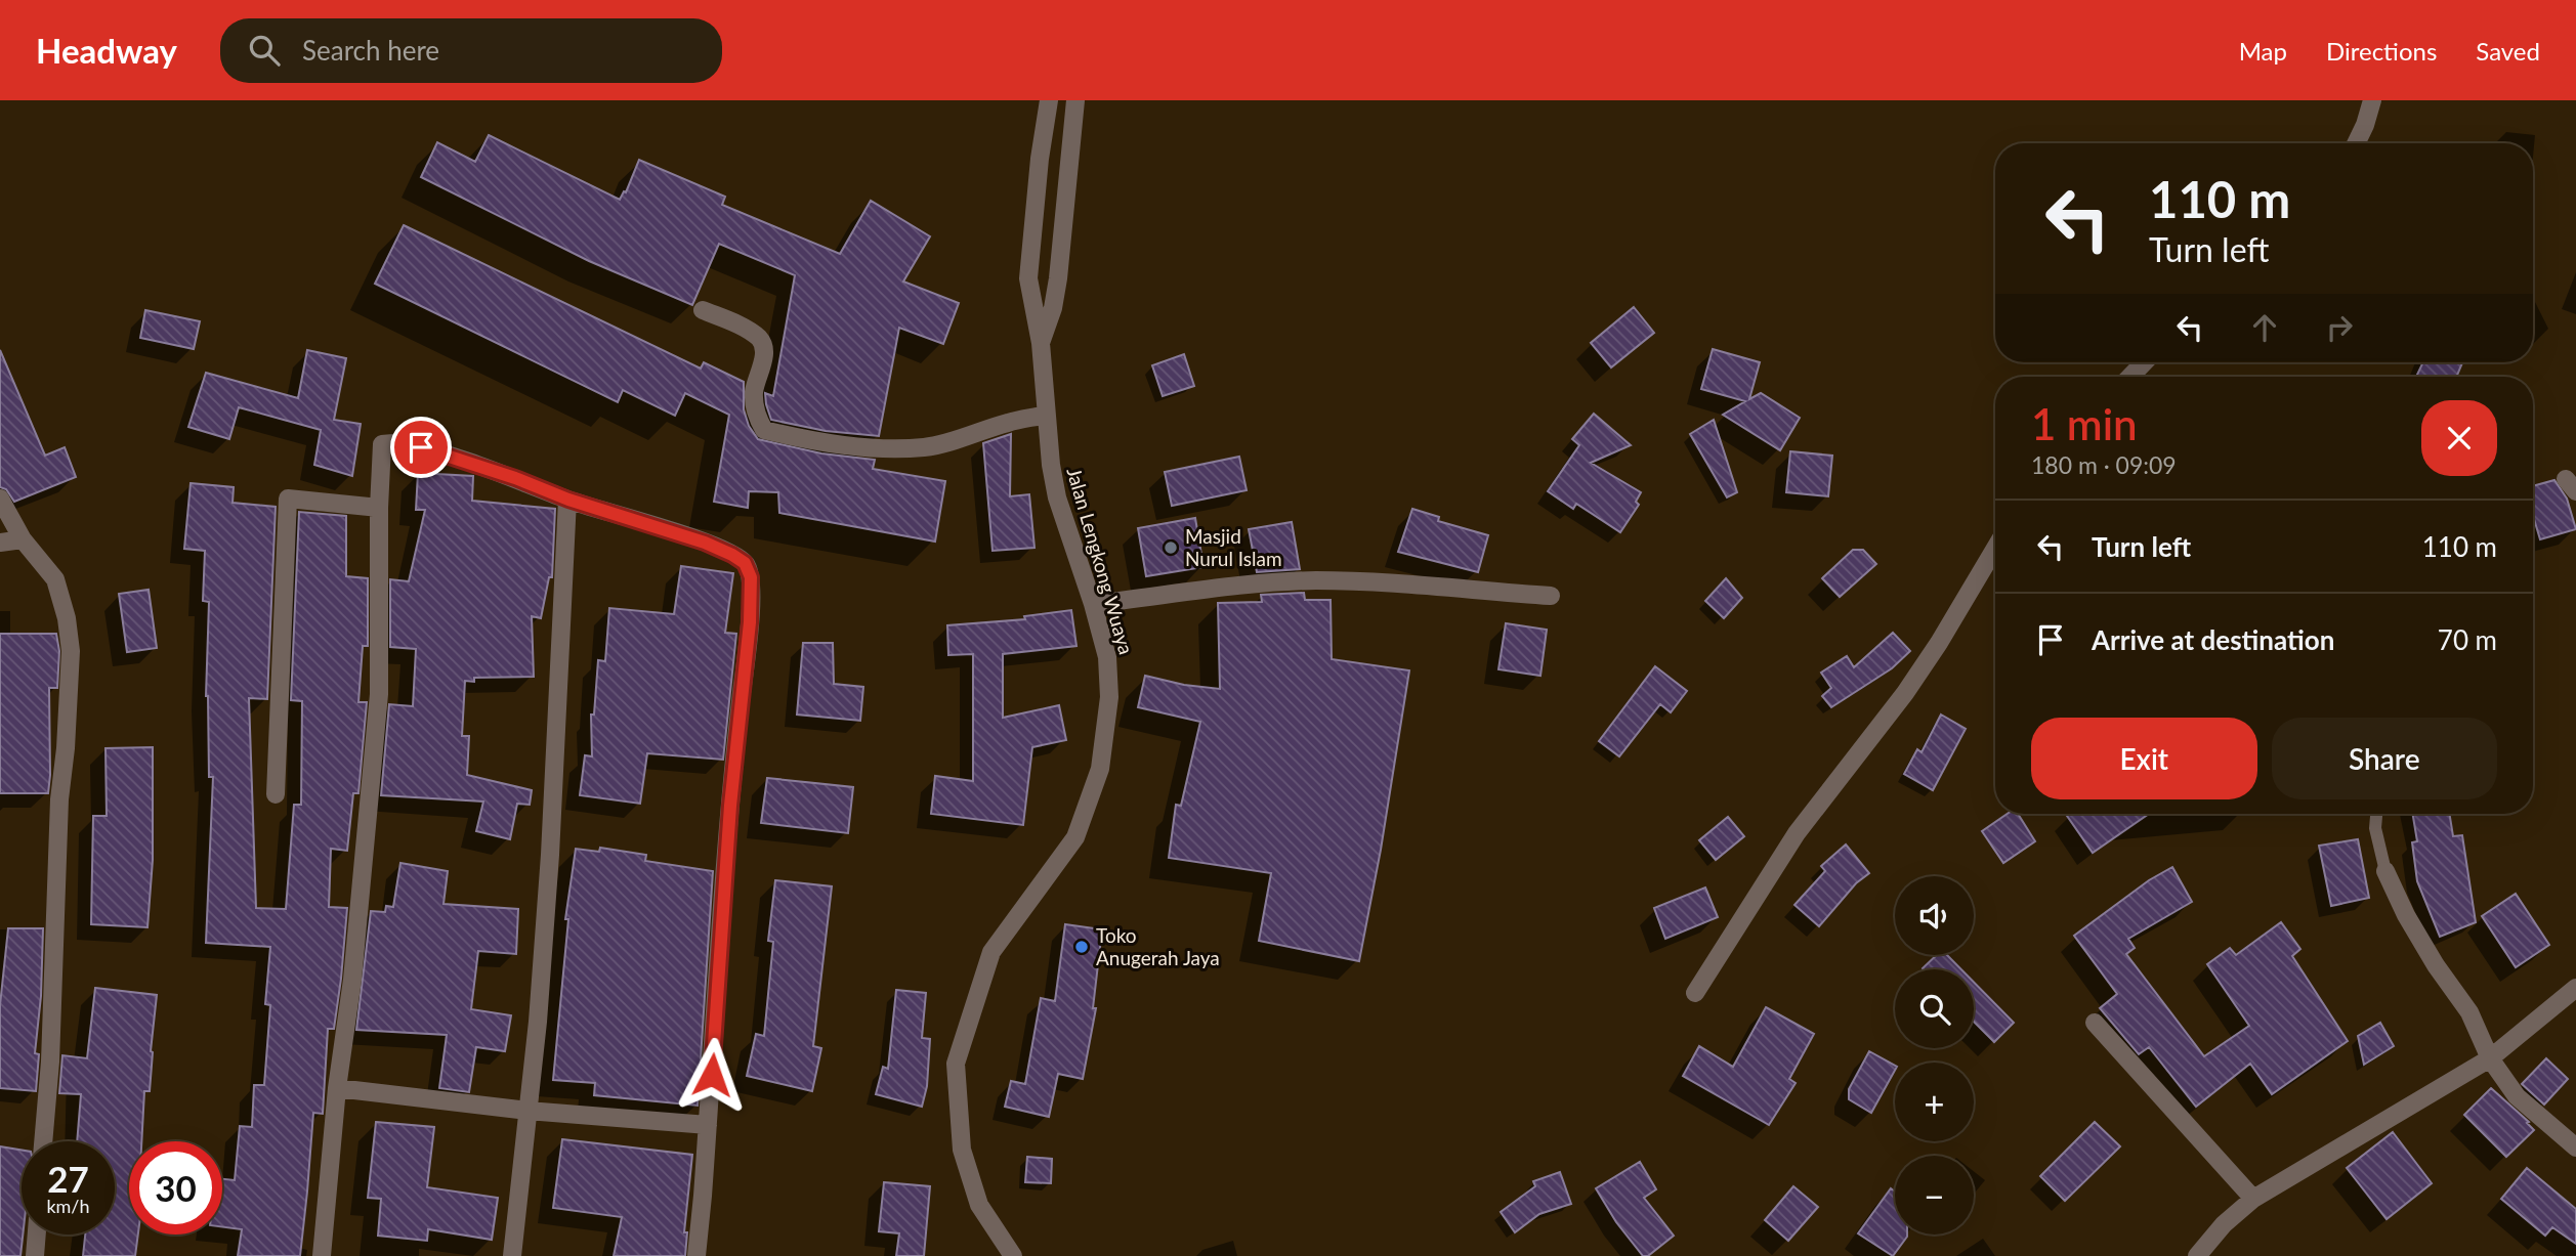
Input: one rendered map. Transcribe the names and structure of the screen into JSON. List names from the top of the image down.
{
  "streets": {
    "street": ["Jalan Lengkong Wuaya"]
  },
  "places": ["Masjid Nurul Islam", "Toko Anugerah Jaya"],
  "page": {
    "header": "Headway",
    "search": "Search here",
    "nav": ["Map", "Directions", "Saved"],
    "turn": ["110 m", "Turn left"],
    "heading": ["1 min", "180 m · 09:09"],
    "list": [
      {
        "name": "Turn left",
        "value": "110 m"
      },
      {
        "name": "Arrive at destination",
        "value": "70 m"
      }
    ],
    "buttons": ["Exit", "Share"],
    "map_buttons": ["+", "−"],
    "speed": "27 km/h",
    "limit": "30"
  }
}
